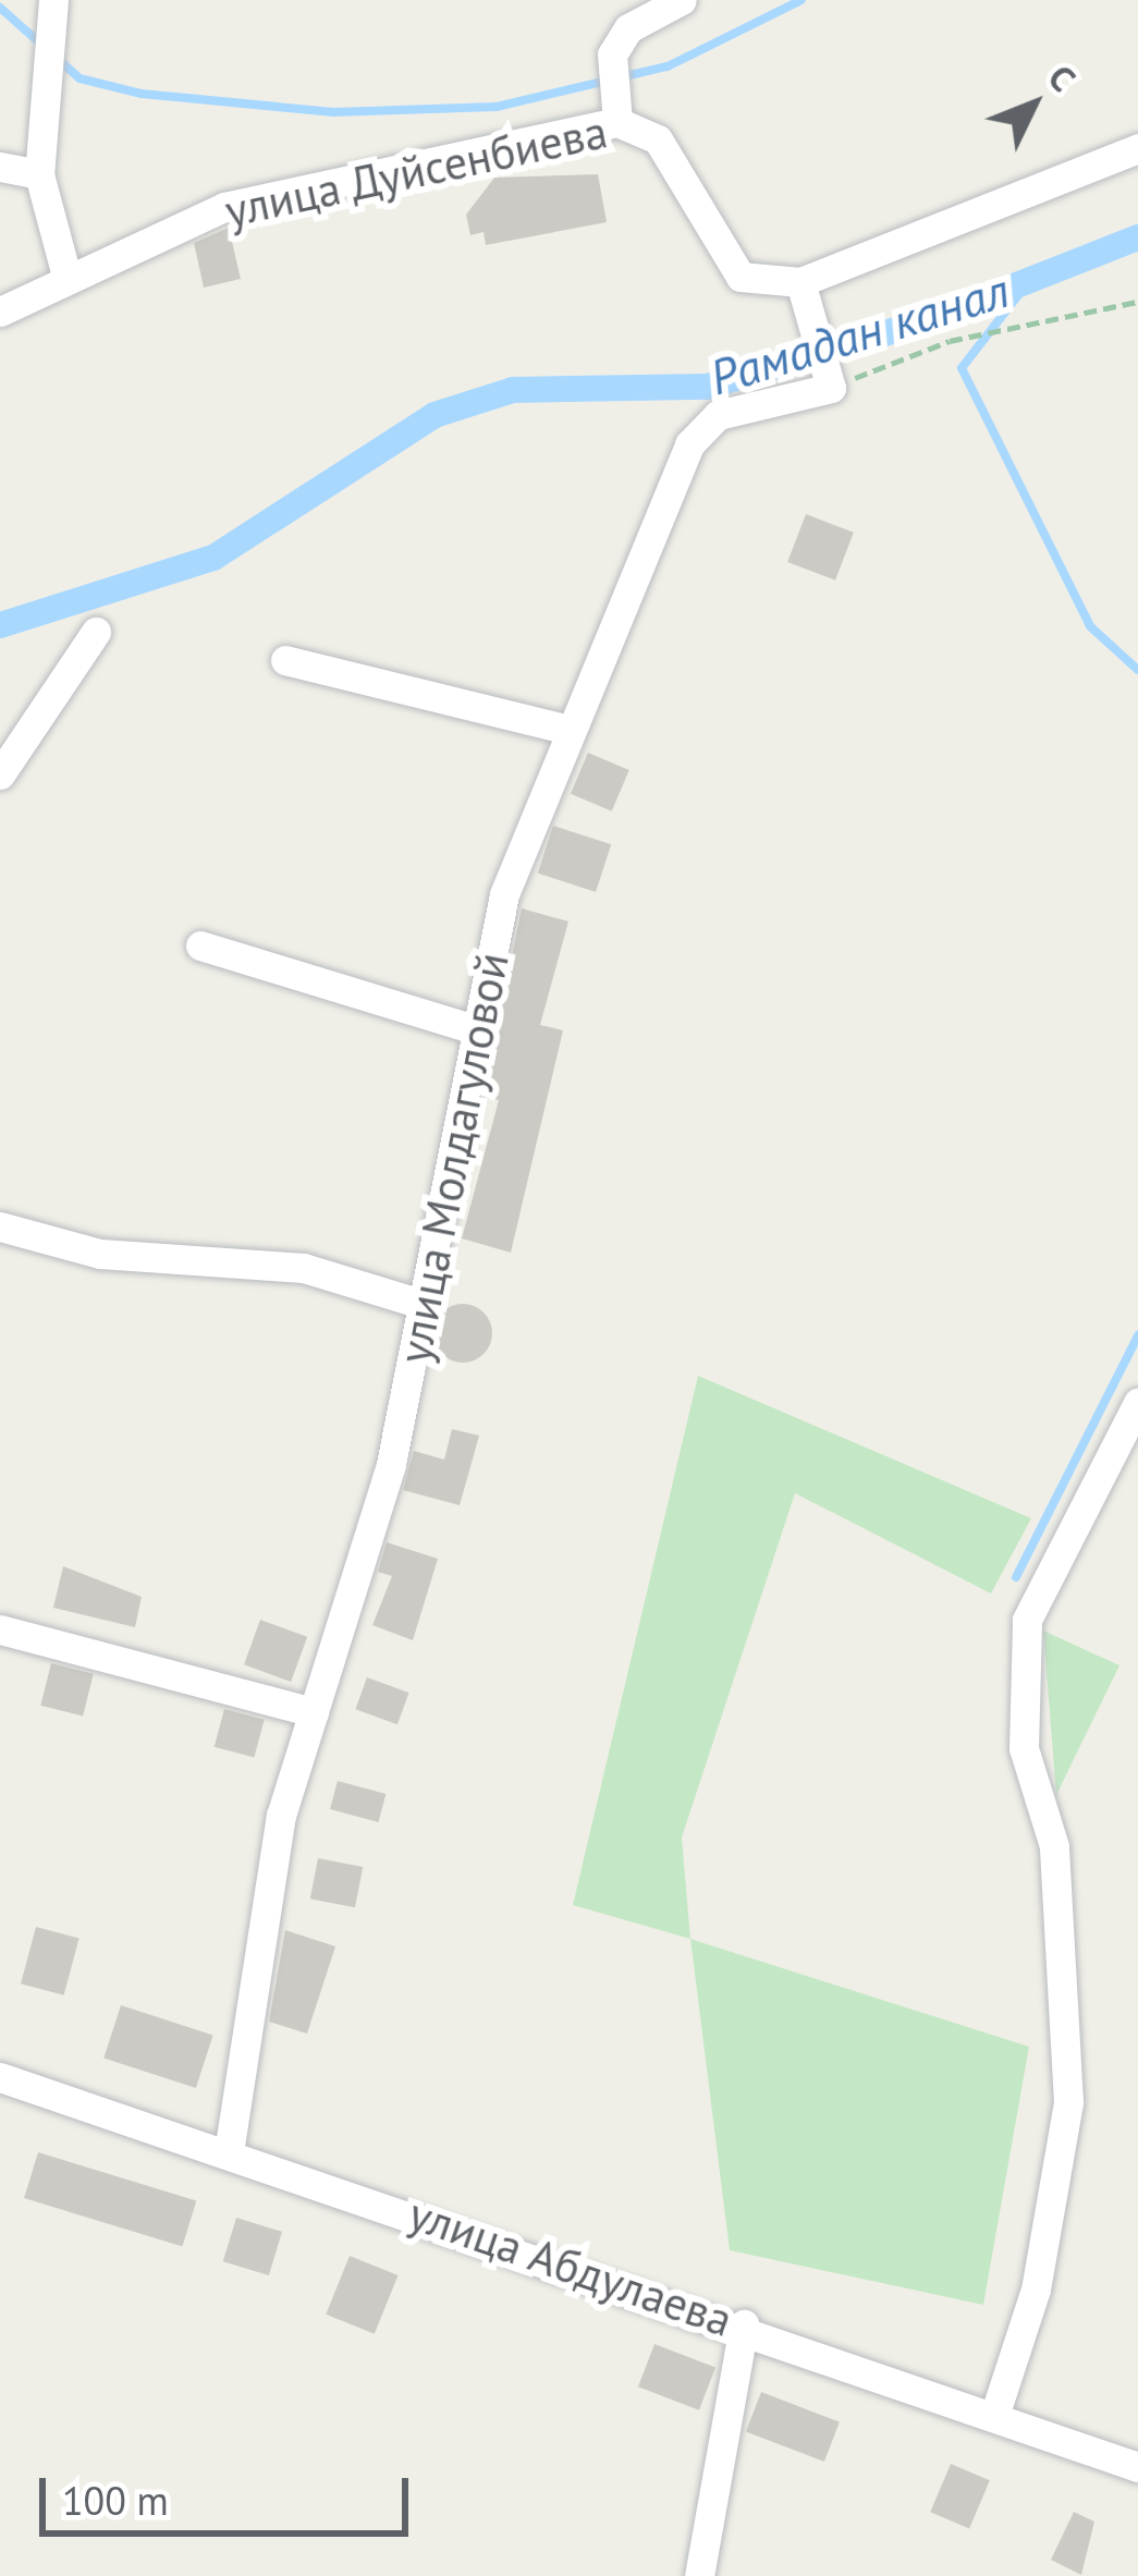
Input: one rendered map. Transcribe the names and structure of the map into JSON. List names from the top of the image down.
{
  "streets": {
    "street": ["улица Дуйсенбиева", "улица Молдагуловой", "улица Абдулаева"]
  },
  "crossings": [
    ["улица Молдагуловой", "улица Абдулаева"]
  ],
  "water": ["Рамадан канал"],
  "scale_bar": "100 m",
  "north": "top right"
}
